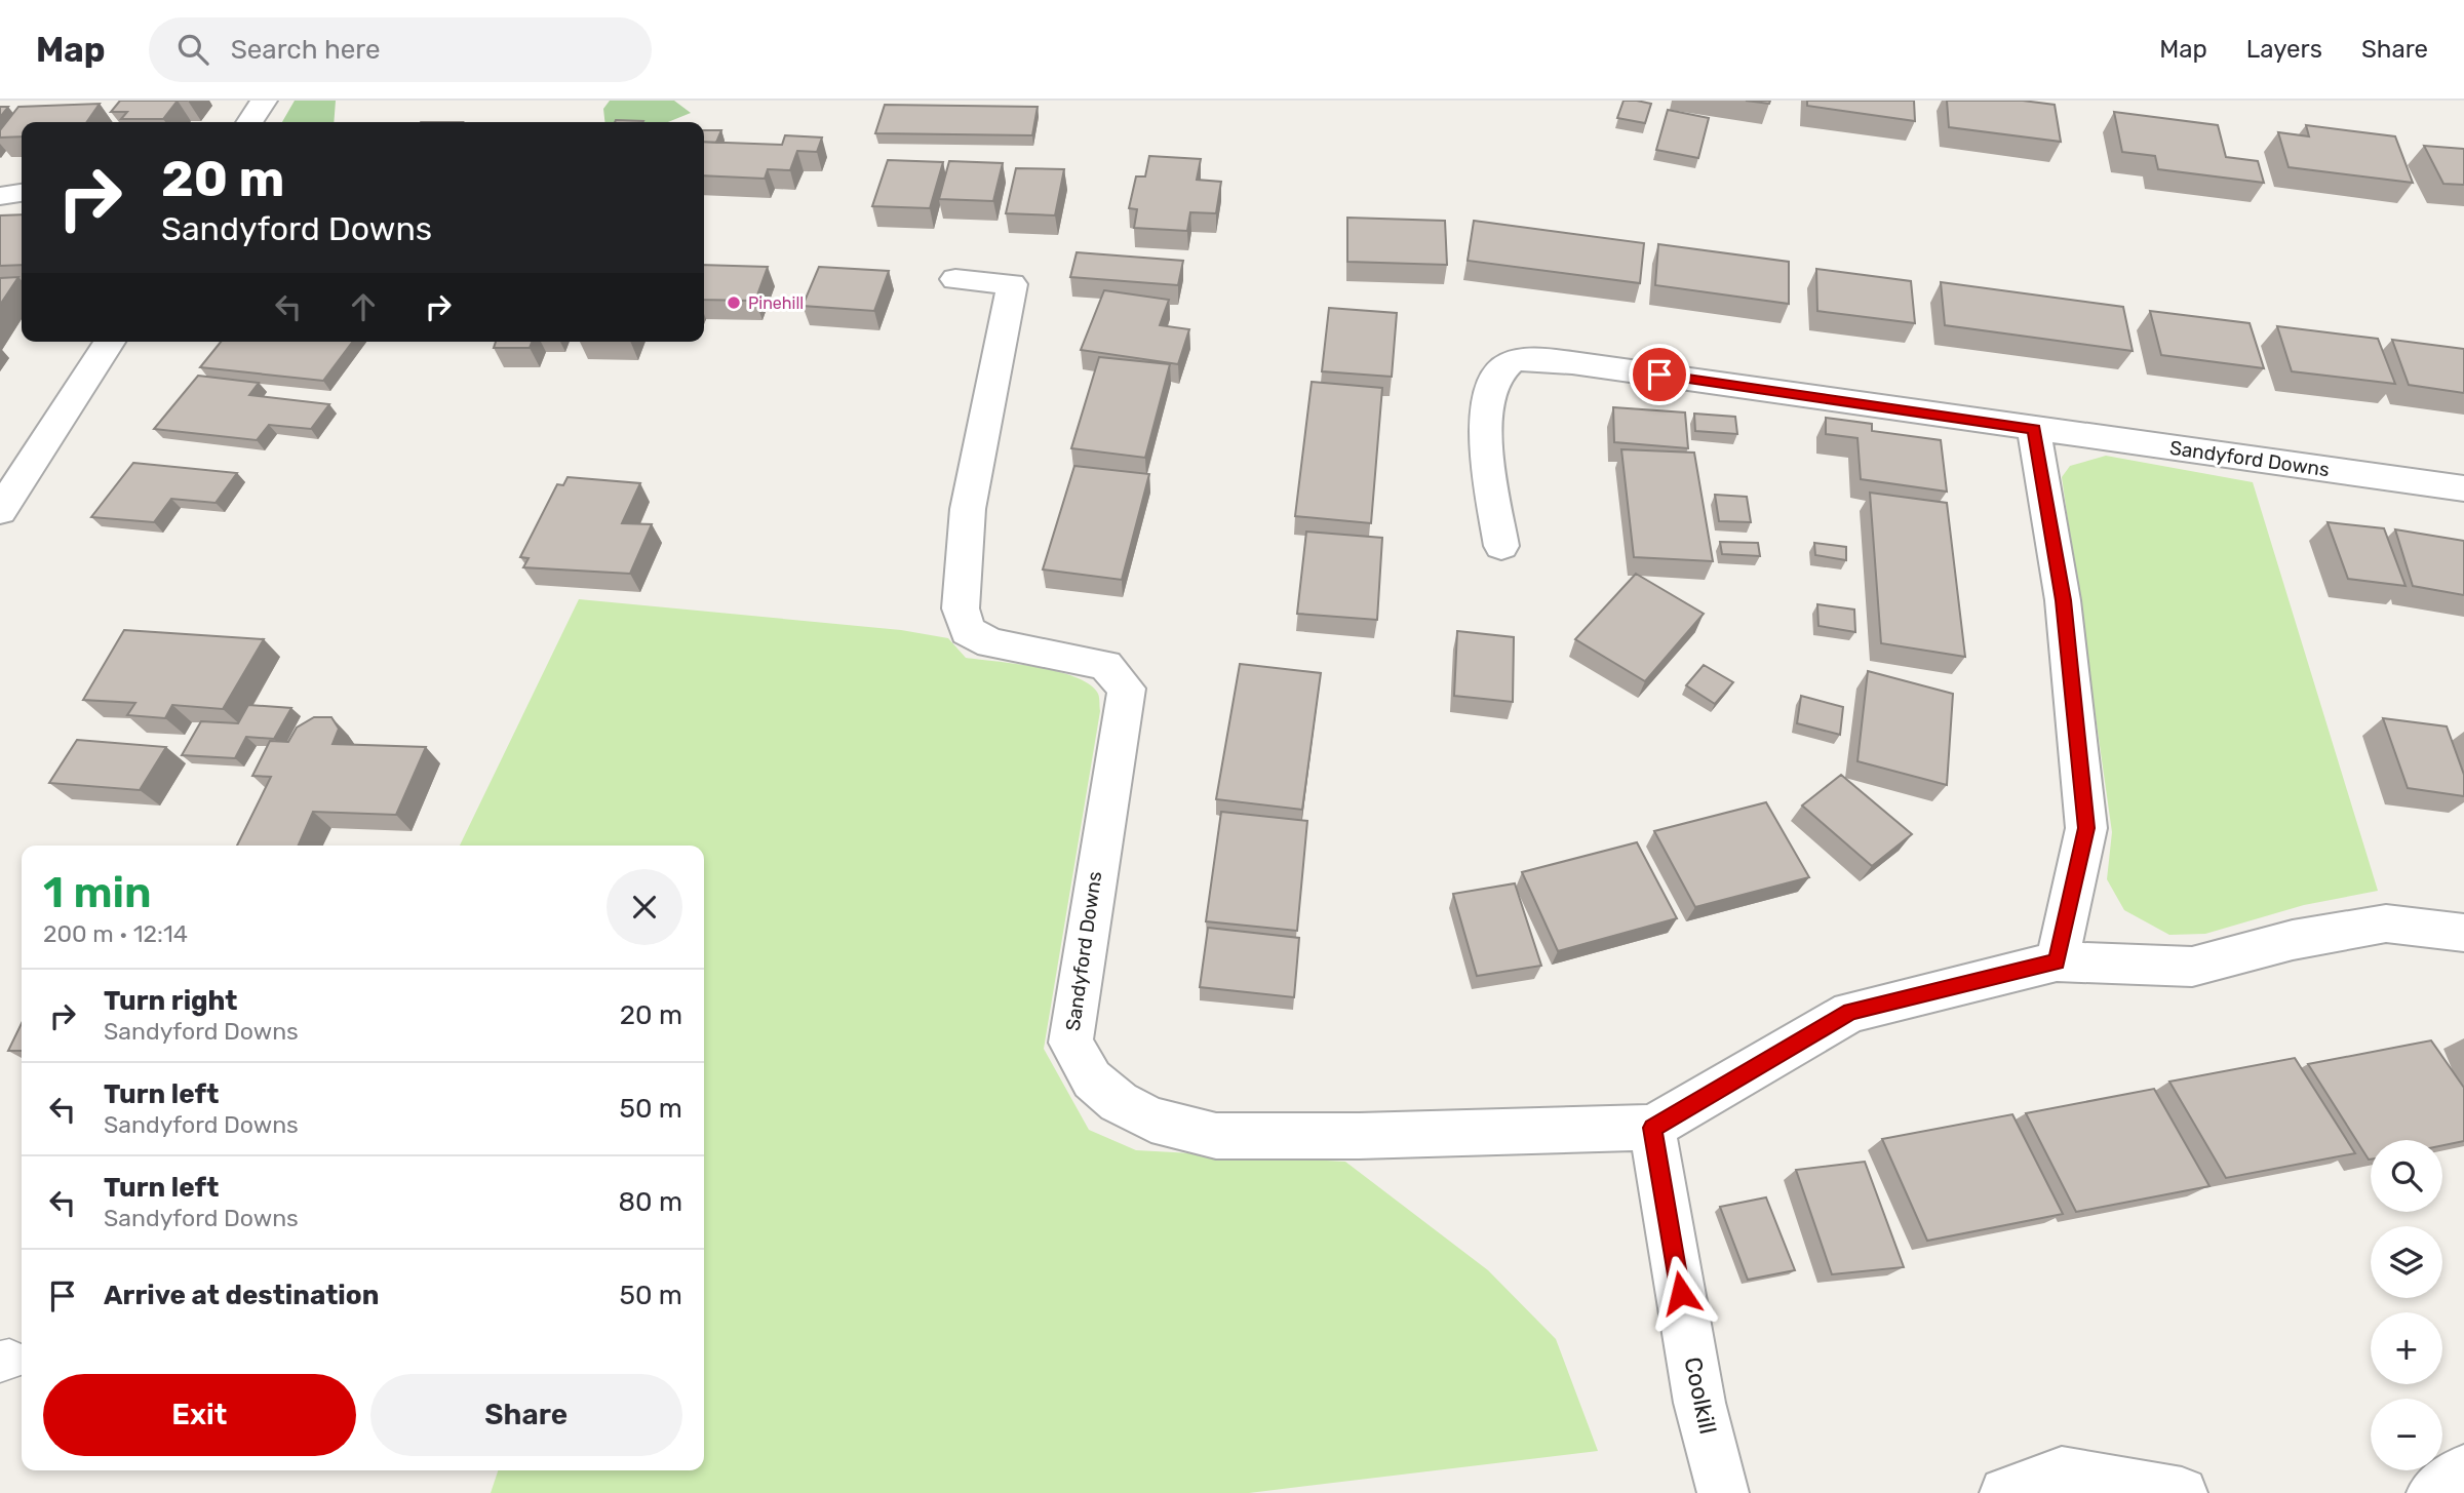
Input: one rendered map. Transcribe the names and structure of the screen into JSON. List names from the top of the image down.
{
  "streets": {
    "street": ["Sandyford Downs", "Coolkill"]
  },
  "crossings": [
    ["Sandyford Downs", "Coolkill"]
  ],
  "places": ["Pinehill"],
  "page": {
    "header": "Map",
    "search": "Search here",
    "nav": ["Map", "Layers", "Share"],
    "turn": ["20 m", "Sandyford Downs"],
    "heading": ["1 min", "200 m · 12:14"],
    "list": [
      {
        "name": "Turn right",
        "note": "Sandyford Downs",
        "value": "20 m"
      },
      {
        "name": "Turn left",
        "note": "Sandyford Downs",
        "value": "50 m"
      },
      {
        "name": "Turn left",
        "note": "Sandyford Downs",
        "value": "80 m"
      },
      {
        "name": "Arrive at destination",
        "value": "50 m"
      }
    ],
    "map_buttons": ["+", "−"],
    "buttons": ["Exit", "Share"]
  }
}
